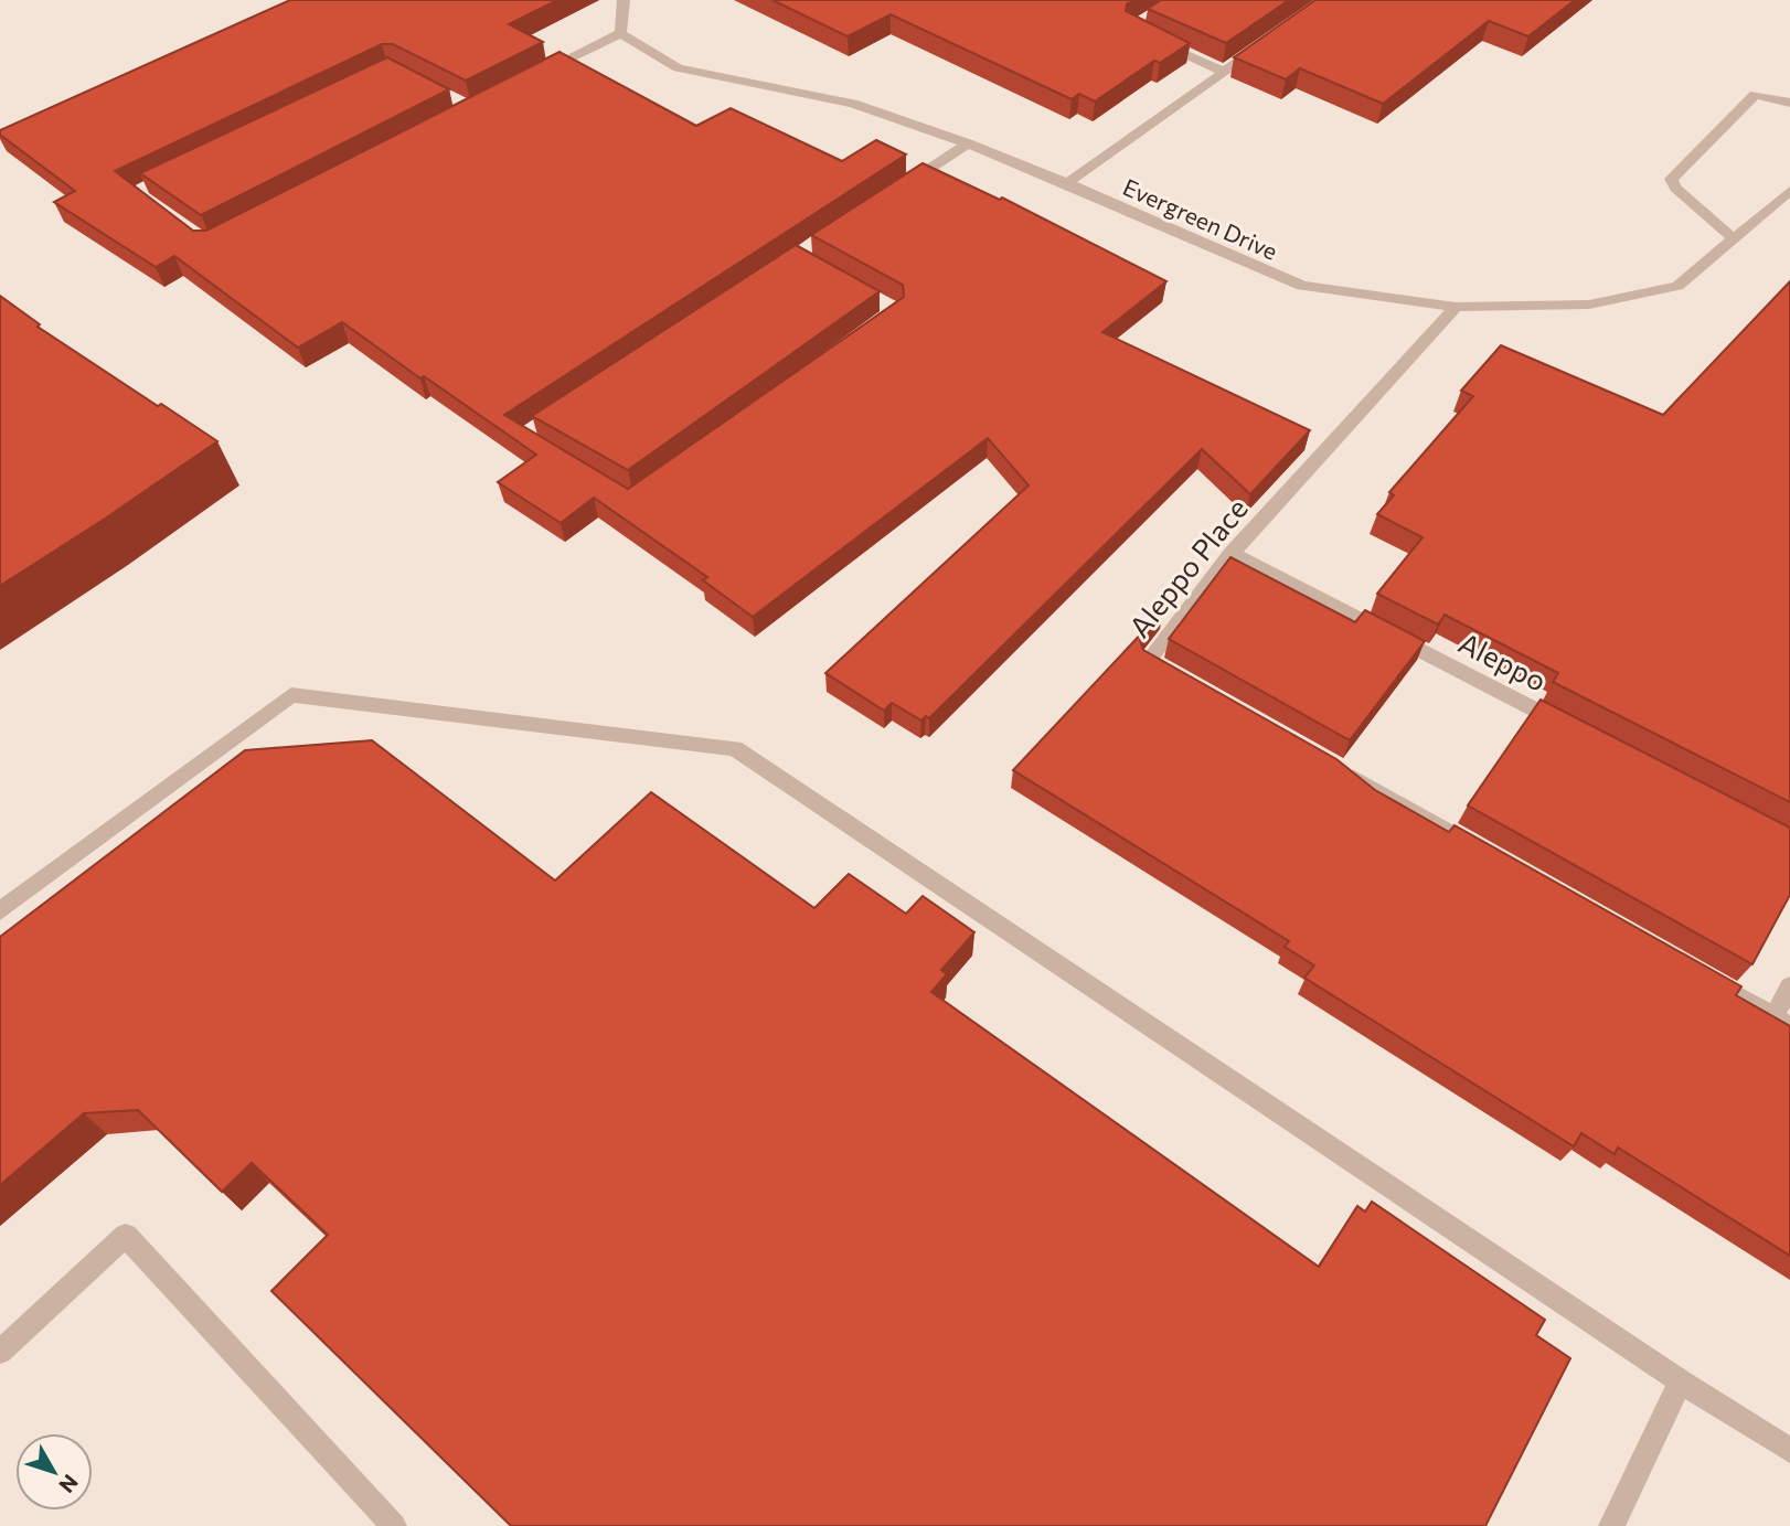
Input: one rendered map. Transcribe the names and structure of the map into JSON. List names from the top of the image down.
{
  "streets": {
    "lane": ["Evergreen Drive", "Aleppo Place", "Aleppo"]
  },
  "crossings": [
    ["Evergreen Drive", "Aleppo Place"],
    ["Aleppo Place", "Aleppo"]
  ],
  "north": "bottom right"
}
